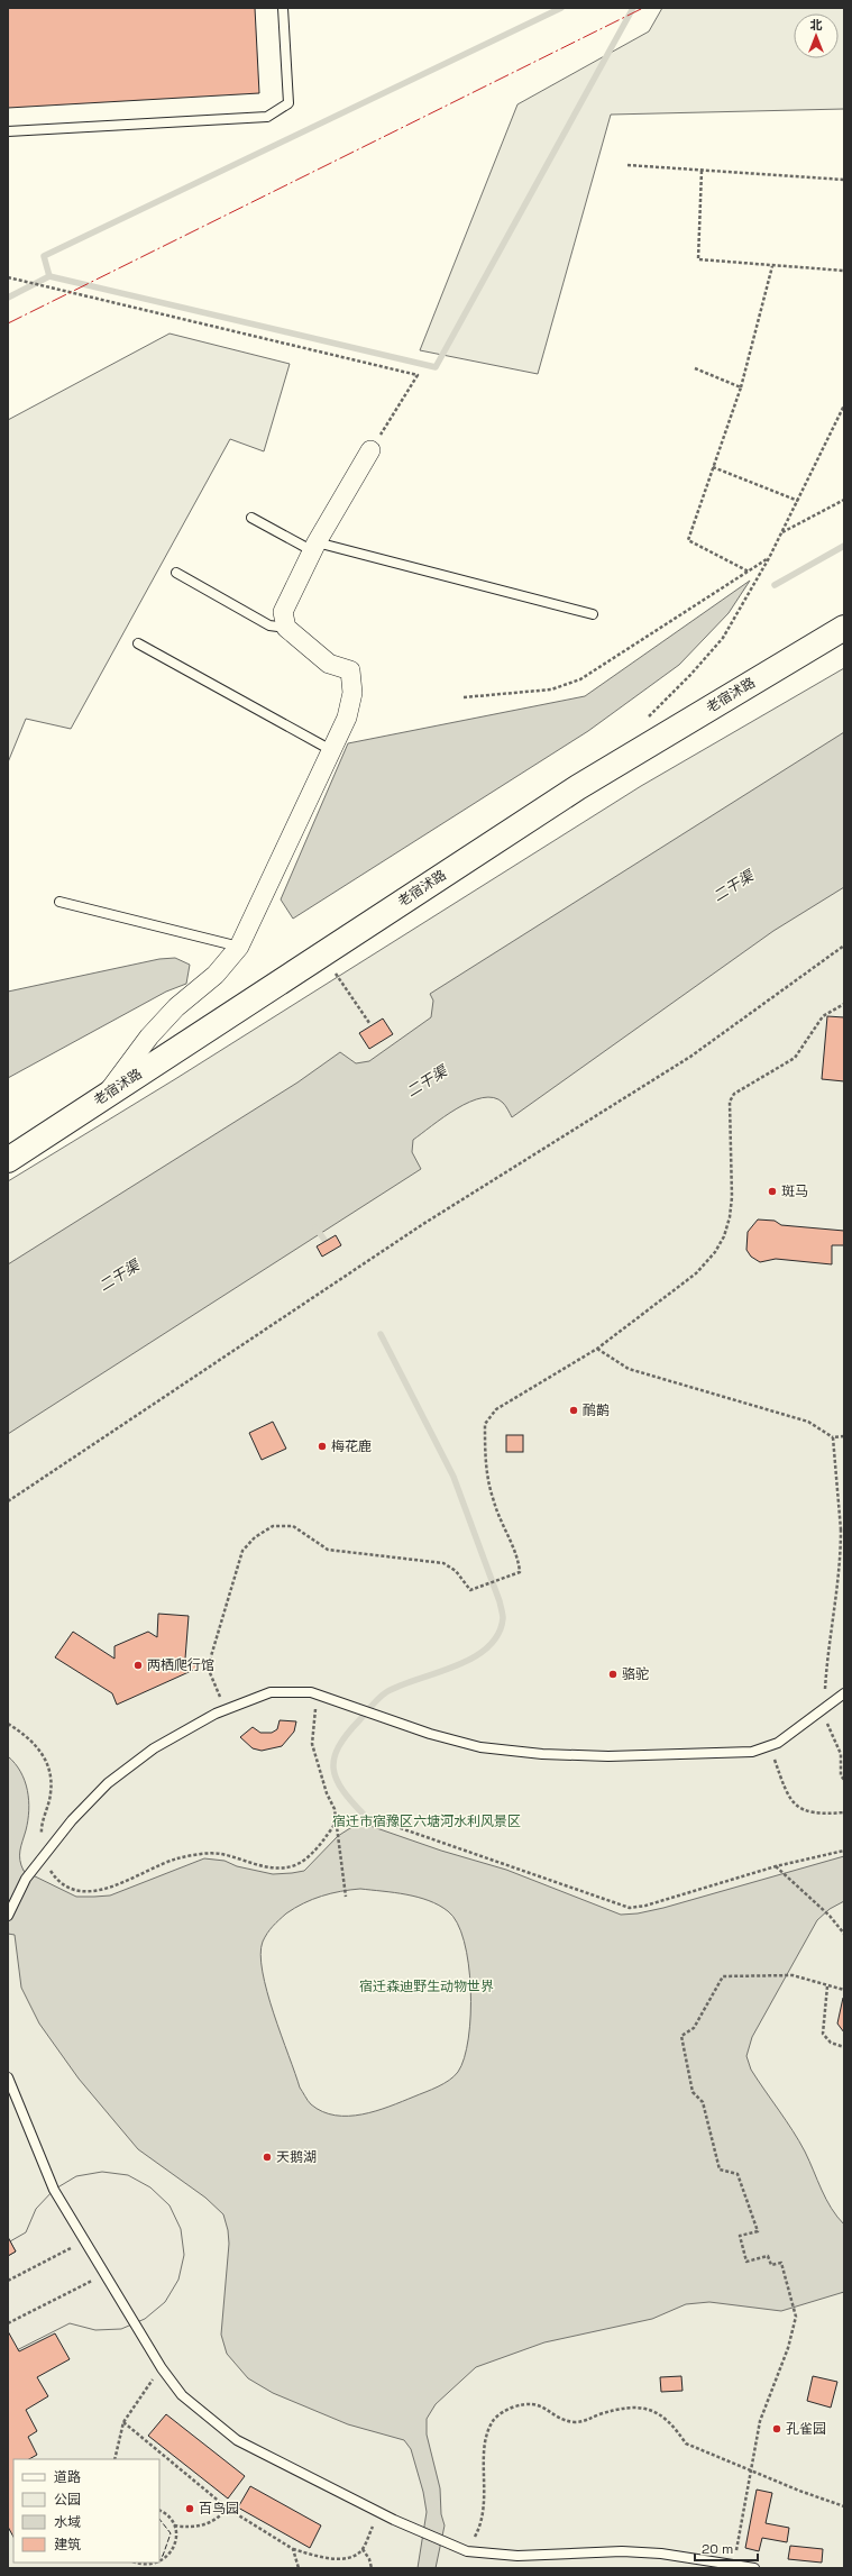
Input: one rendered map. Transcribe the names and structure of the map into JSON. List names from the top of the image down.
{
  "streets": {
    "main road": ["老宿沭路"]
  },
  "water": ["二干渠"],
  "parks": ["宿迁市宿豫区六塘河水利风景区", "宿迁森迪野生动物世界"],
  "places": [
    "斑马",
    "鸸鹋",
    "梅花鹿",
    "两栖爬行馆",
    "骆驼",
    "天鹅湖",
    "孔雀园",
    "百鸟园"
  ],
  "legend": [
    "道路",
    "公园",
    "水域",
    "建筑"
  ],
  "scale_bar": "20 m",
  "north": "top"
}
